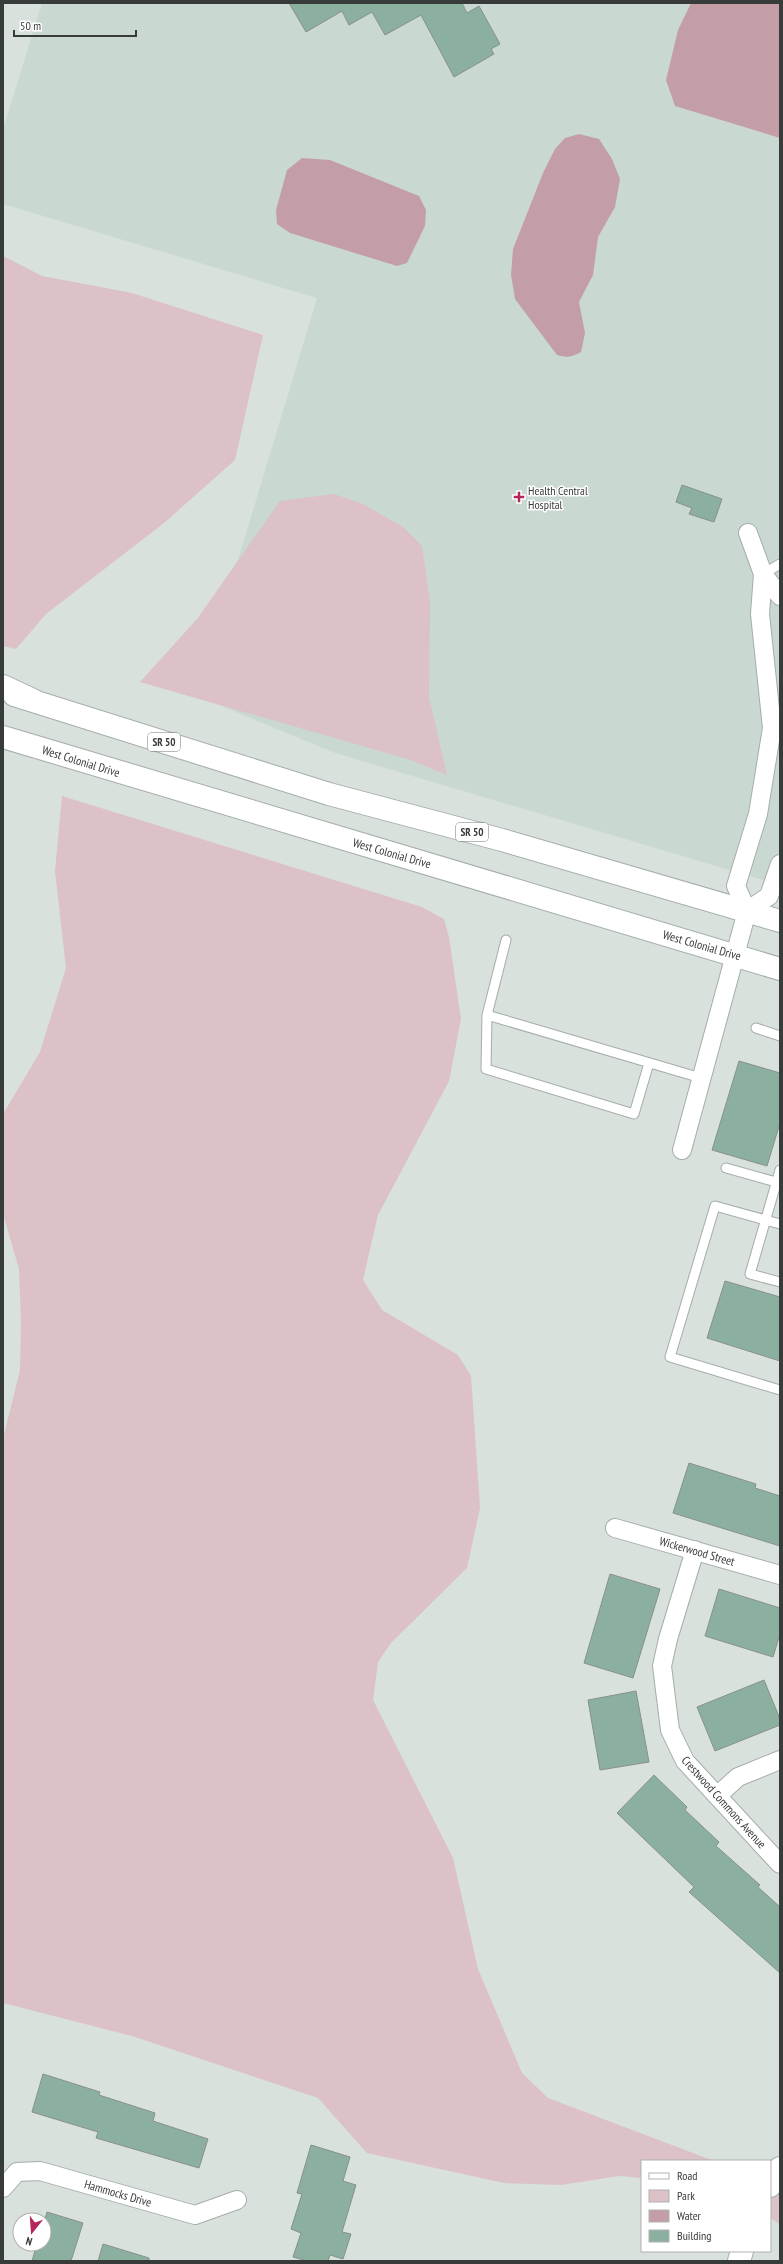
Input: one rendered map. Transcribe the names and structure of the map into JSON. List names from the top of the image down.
{
  "streets": {
    "main road": ["SR 50", "West Colonial Drive"],
    "street": ["Wickerwood Street", "Crestwood Commons Avenue", "Hammocks Drive"]
  },
  "crossings": [
    ["Wickerwood Street", "Crestwood Commons Avenue"]
  ],
  "places": {
    "health": ["Health Central Hospital"]
  },
  "legend": [
    "Road",
    "Park",
    "Water",
    "Building"
  ],
  "scale_bar": "50 m",
  "north": "bottom"
}
